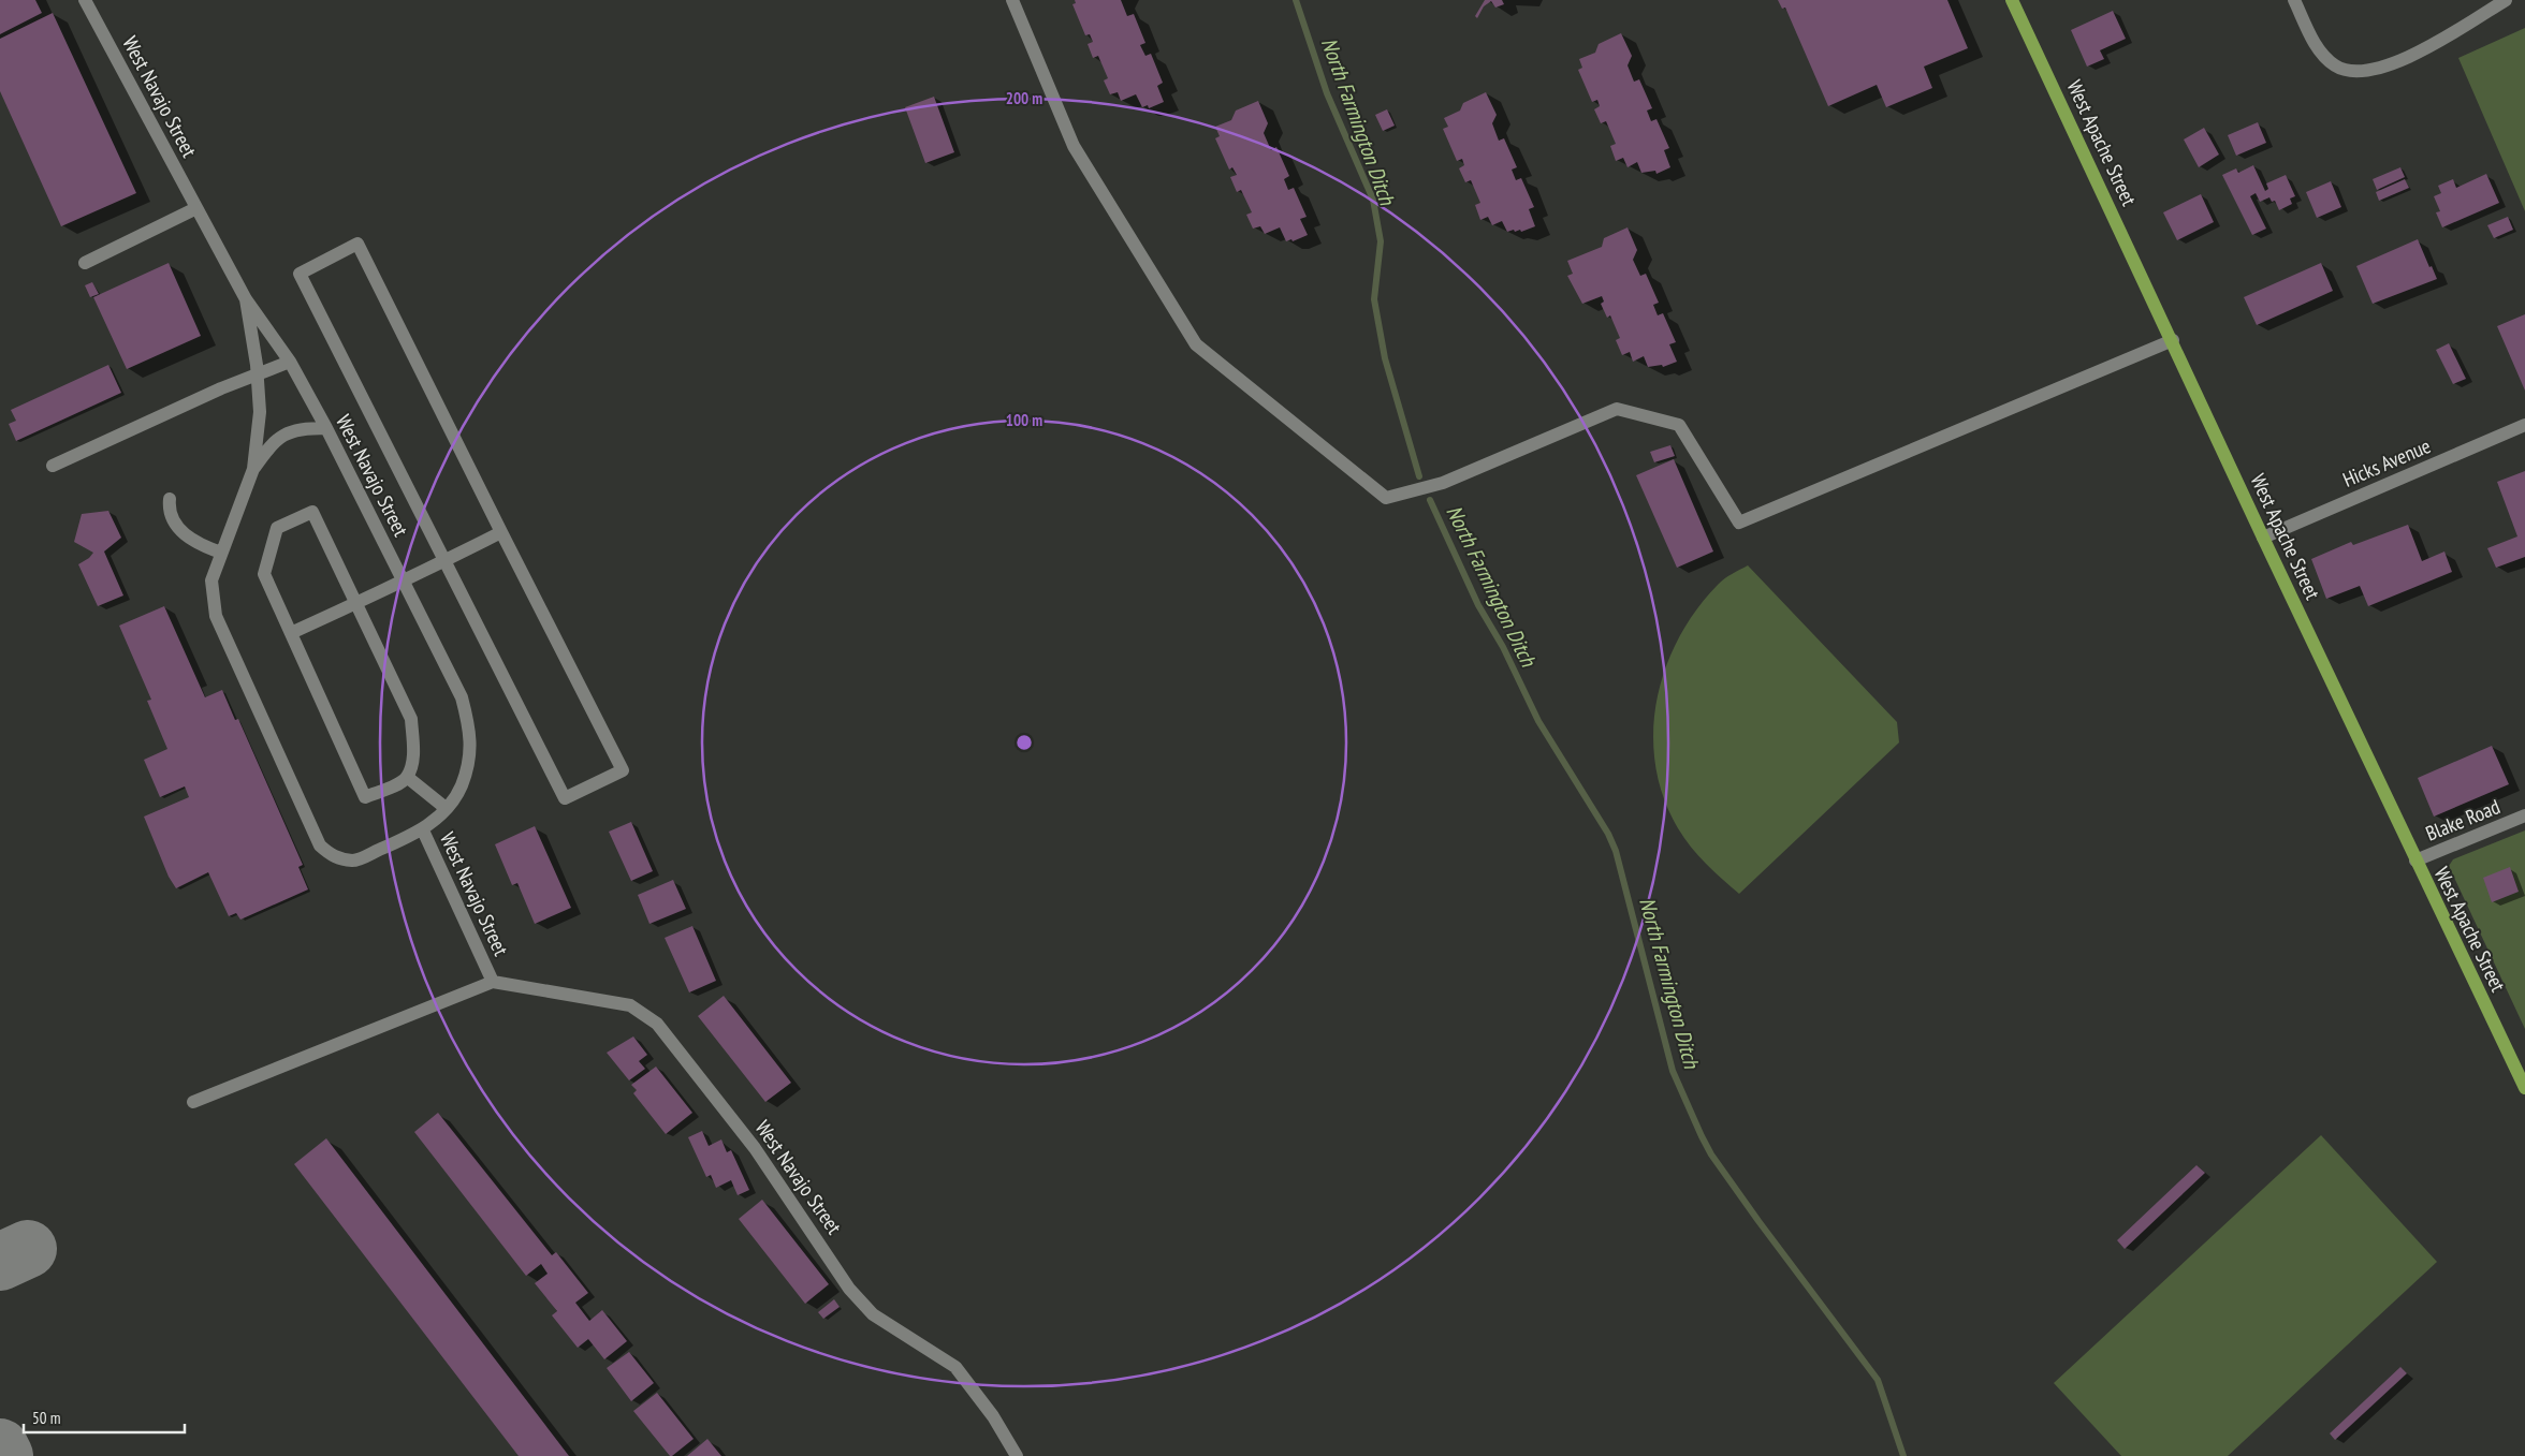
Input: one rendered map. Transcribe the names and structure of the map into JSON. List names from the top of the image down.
{
  "streets": {
    "main road": ["West Apache Street"],
    "street": ["West Navajo Street", "Hicks Avenue", "Blake Road"]
  },
  "crossings": [
    ["West Apache Street", "Hicks Avenue"],
    ["West Apache Street", "Blake Road"]
  ],
  "water": ["North Farmington Ditch"],
  "scale_bar": "50 m",
  "rings": ["200 m", "100 m"]
}
